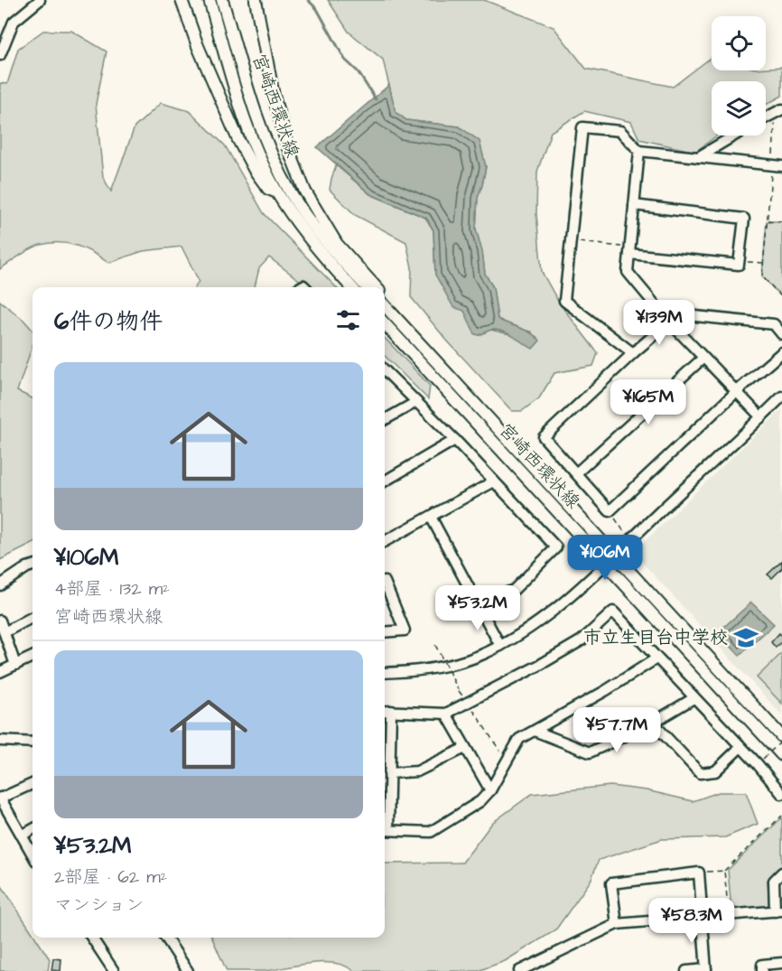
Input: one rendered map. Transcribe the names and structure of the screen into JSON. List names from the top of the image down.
{
  "streets": {
    "main road": ["宮崎西環状線"]
  },
  "places": {
    "school or university": ["市立生目台中学校"]
  },
  "page": {
    "heading": "6件の物件",
    "price": [
      "¥139M",
      "¥165M",
      "¥106M",
      "¥53.2M",
      "¥57.7M",
      "¥58.3M"
    ],
    "list": [
      {
        "name": "¥106M",
        "note": "4部屋 · 132 m² · 宮崎西環状線"
      },
      {
        "name": "¥53.2M",
        "note": "2部屋 · 62 m² · マンション"
      }
    ]
  }
}
